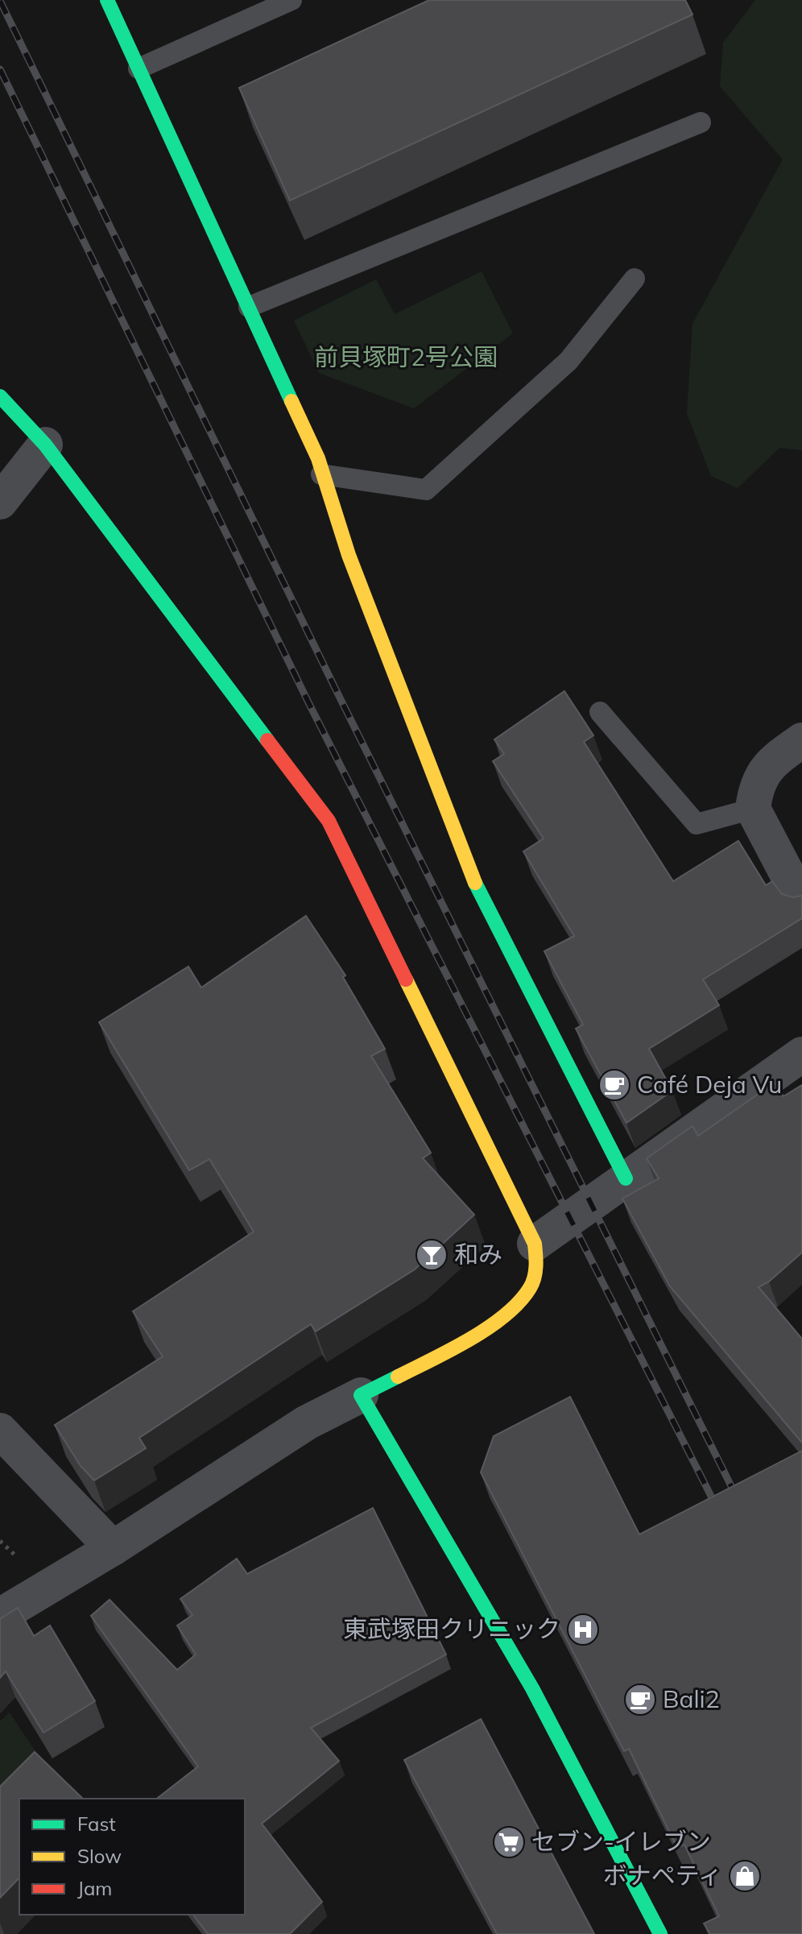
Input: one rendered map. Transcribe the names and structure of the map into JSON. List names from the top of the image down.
{
  "parks": ["前貝塚町2号公園"],
  "places": {
    "cafe": ["Café Deja Vu", "Bali2"],
    "bar": ["和み"],
    "hospital": ["東武塚田クリニック"],
    "supermarket": ["セブン-イレブン"],
    "shop": ["ボナペティ"]
  },
  "legend": ["Fast", "Slow", "Jam"]
}
